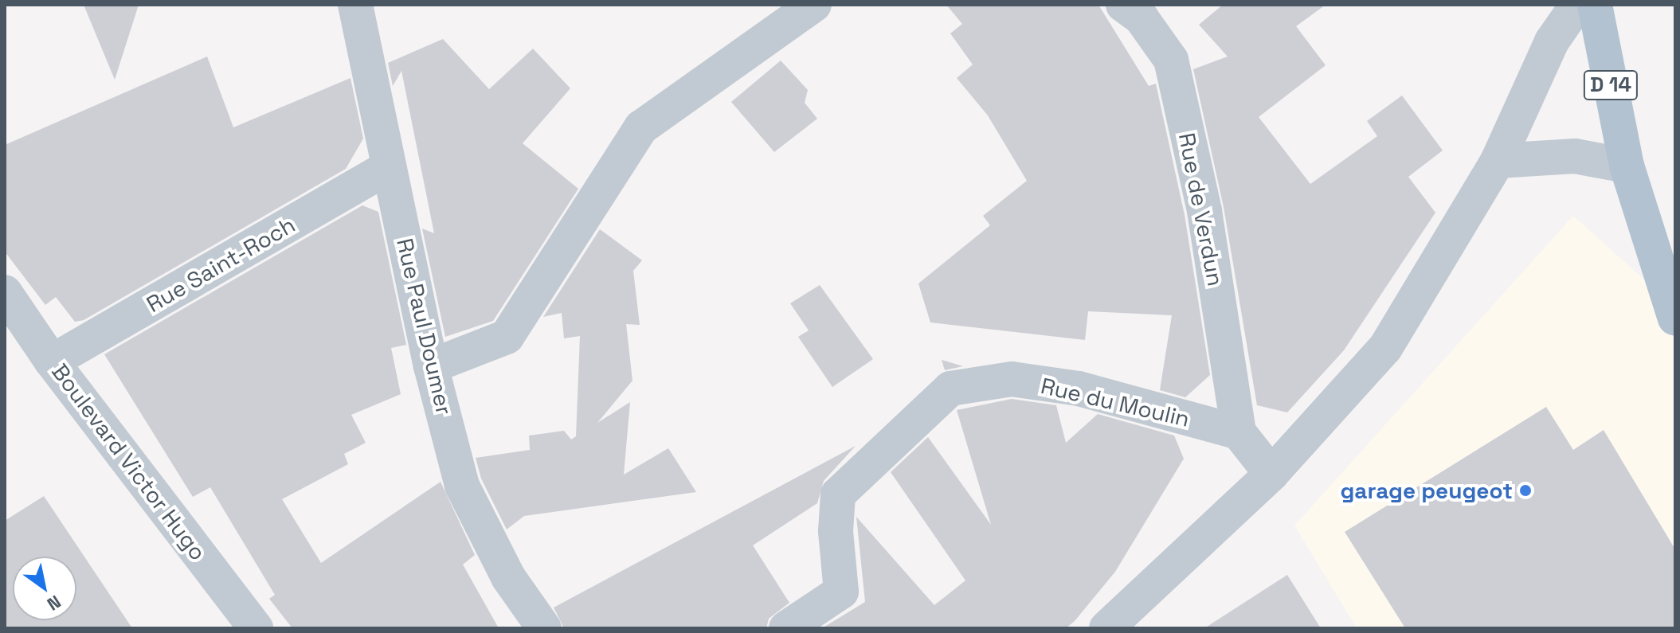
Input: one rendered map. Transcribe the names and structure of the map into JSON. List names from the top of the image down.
{
  "streets": {
    "main road": ["D 14"],
    "street": [
      "Rue de Verdun",
      "Rue Saint-Roch",
      "Rue Paul Doumer",
      "Rue du Moulin",
      "Boulevard Victor Hugo"
    ]
  },
  "crossings": [
    ["Rue de Verdun", "Rue du Moulin"],
    ["Rue Saint-Roch", "Rue Paul Doumer"],
    ["Rue Saint-Roch", "Boulevard Victor Hugo"]
  ],
  "places": ["garage peugeot"],
  "north": "bottom right"
}
